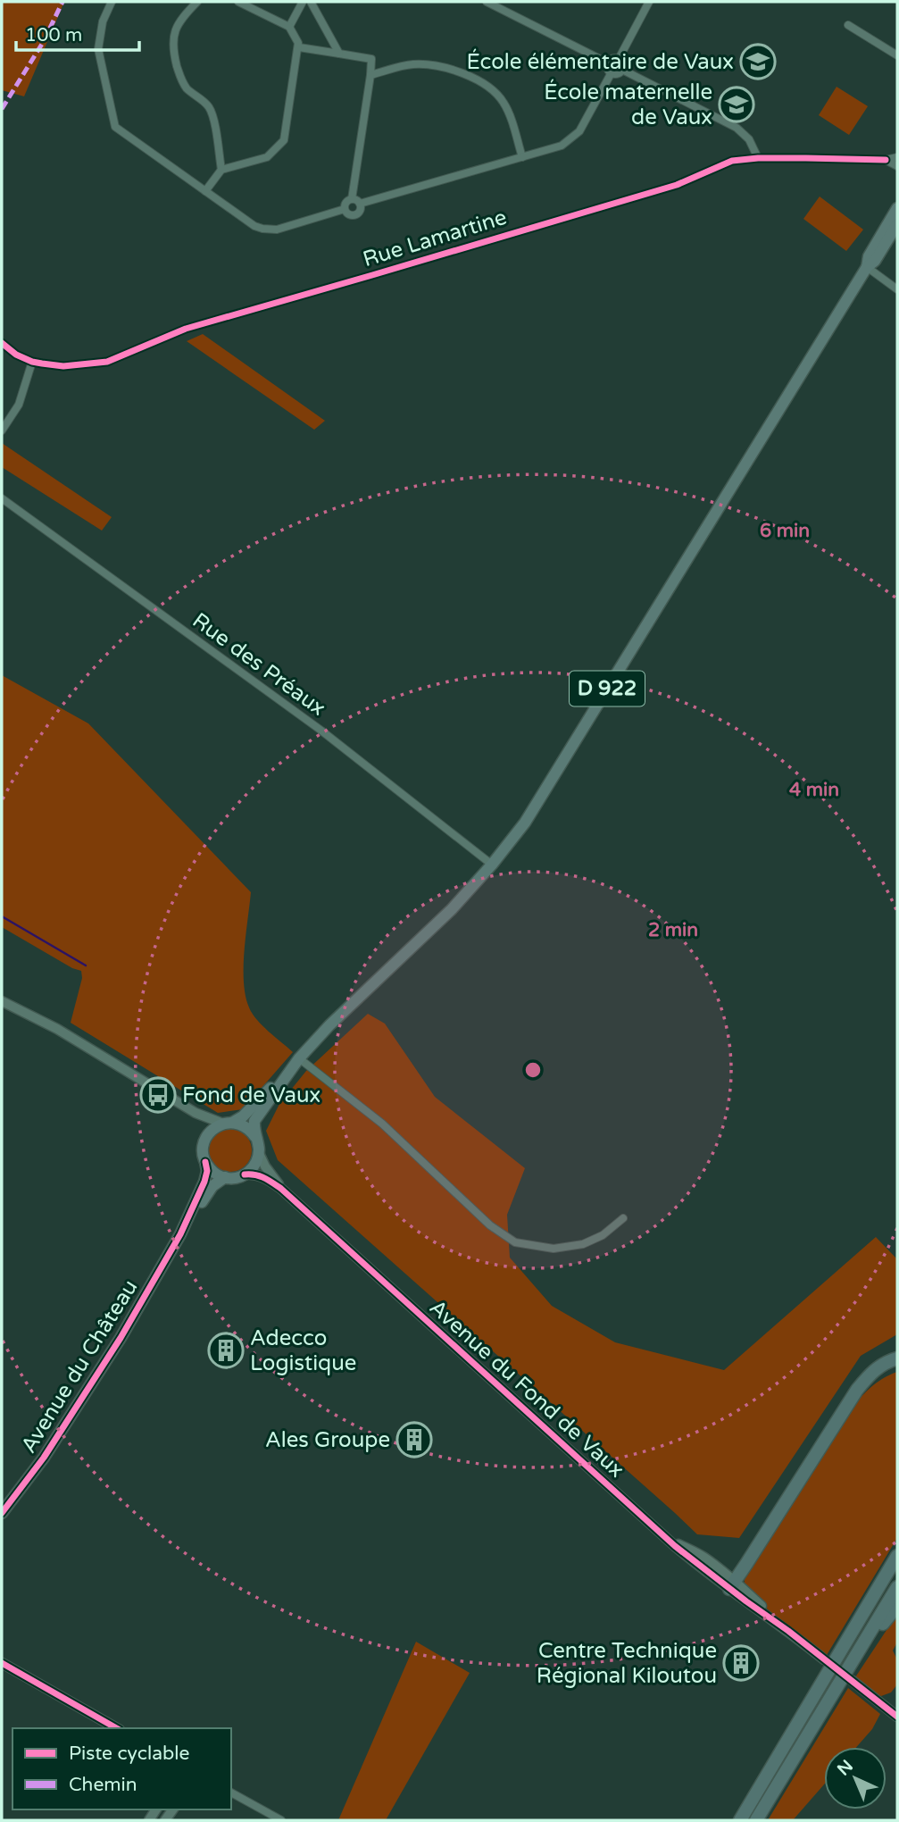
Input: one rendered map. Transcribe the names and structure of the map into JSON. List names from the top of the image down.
{
  "streets": {
    "main road": ["D 922", "Avenue du Château"],
    "street": ["Rue Lamartine", "Rue des Préaux", "Avenue du Fond de Vaux"]
  },
  "crossings": [
    ["Rue des Préaux", "D 922"],
    ["D 922", "Avenue du Château"],
    ["D 922", "Avenue du Fond de Vaux"],
    ["Avenue du Château", "Avenue du Fond de Vaux"]
  ],
  "places": {
    "school or university": ["École élémentaire de Vaux", "École maternelle de Vaux"],
    "bus stop": ["Fond de Vaux"],
    "building": ["Adecco Logistique", "Ales Groupe", "Centre Technique Régional Kiloutou"]
  },
  "legend": ["Piste cyclable", "Chemin"],
  "scale_bar": "100 m",
  "north": "top left",
  "rings": ["6 min", "4 min", "2 min"]
}
